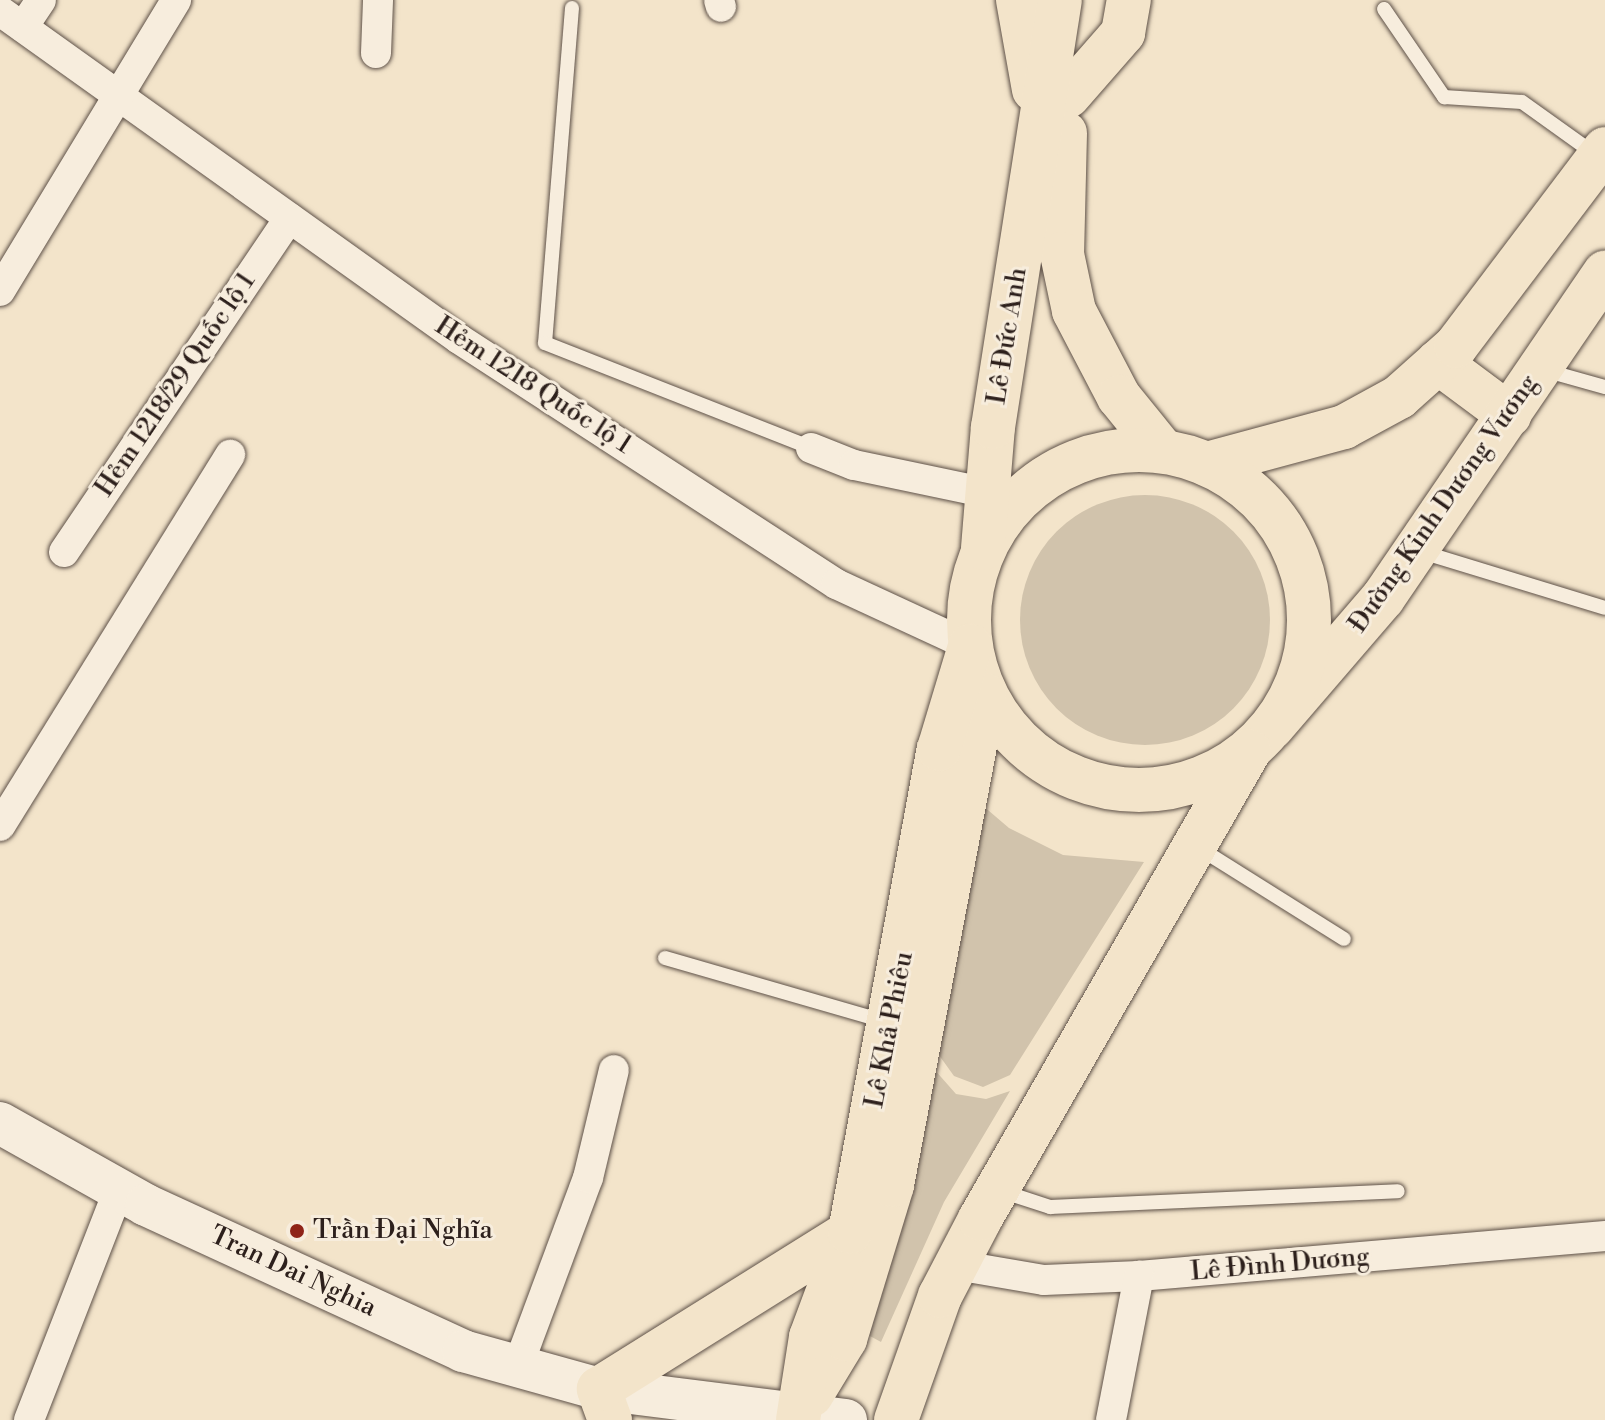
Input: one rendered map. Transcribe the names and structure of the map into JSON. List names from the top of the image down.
{
  "streets": {
    "main road": [
      "Lê Đức Anh",
      "Đường Kinh Dương Vương",
      "Lê Khả Phiêu",
      "Tran Dai Nghia"
    ],
    "street": ["Hẻm 1218/29 Quốc lộ 1", "Hẻm 1218 Quốc lộ 1", "Lê Đình Dương"]
  },
  "crossings": [
    ["Hẻm 1218/29 Quốc lộ 1", "Hẻm 1218 Quốc lộ 1"],
    ["Hẻm 1218 Quốc lộ 1", "Lê Khả Phiêu"]
  ],
  "places": ["Trần Đại Nghĩa"]
}
